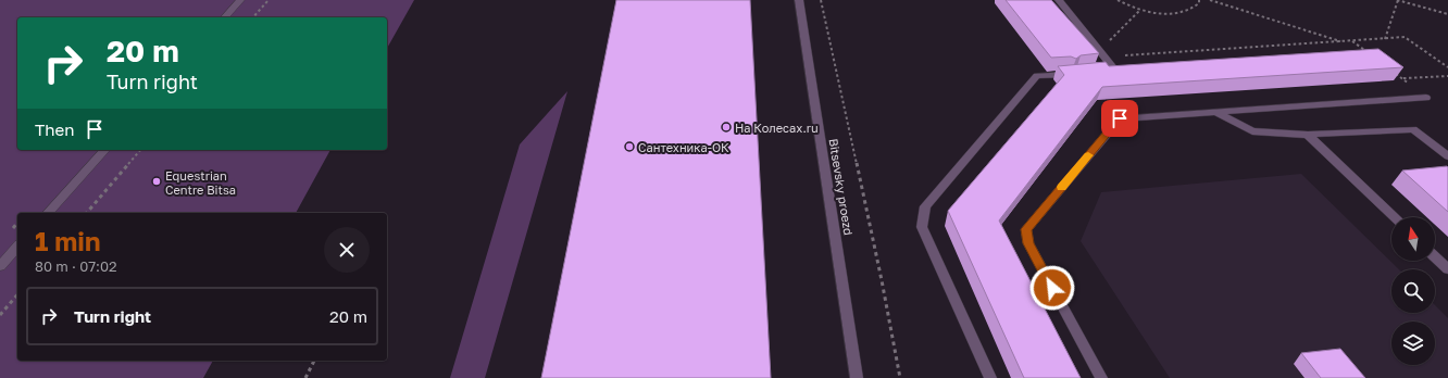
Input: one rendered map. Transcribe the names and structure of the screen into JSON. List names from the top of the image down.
{
  "streets": {
    "street": ["Bitsevsky proezd"]
  },
  "places": ["На Колесах.ru", "Сантехника-ОК", "Equestrian Centre Bitsa"],
  "north": "top",
  "page": {
    "turn": ["20 m", "Turn right"],
    "then": "Then",
    "heading": ["1 min", "80 m · 07:02"],
    "list": [
      {
        "name": "Turn right",
        "value": "20 m"
      }
    ]
  }
}
